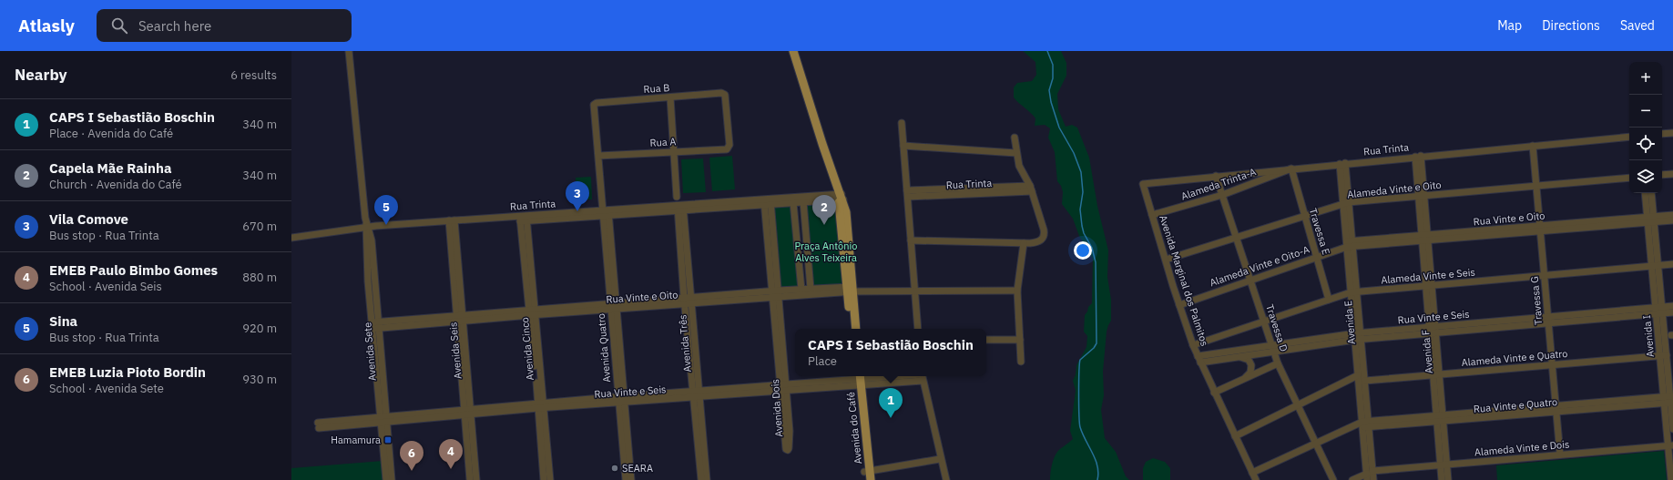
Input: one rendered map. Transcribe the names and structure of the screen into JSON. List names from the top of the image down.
{
  "streets": {
    "main road": ["Avenida do Café"],
    "street": [
      "Rua B",
      "Rua A",
      "Rua Trinta",
      "Alameda Trinta-A",
      "Alameda Vinte e Oito",
      "Rua Vinte e Oito",
      "Travessa E",
      "Alameda Vinte e Oito-A",
      "Alameda Vinte e Seis",
      "Avenida Marginal dos Palmitos",
      "Travessa G",
      "Rua Vinte e Seis",
      "Avenida E",
      "Travessa D",
      "Avenida I",
      "Avenida Três",
      "Avenida Quatro",
      "Avenida Cinco",
      "Avenida Seis",
      "Avenida Sete",
      "Avenida F",
      "Alameda Vinte e Quatro",
      "Rua Vinte e Quatro",
      "Avenida Dois",
      "Alameda Vinte e Dois"
    ]
  },
  "crossings": [
    ["Rua B", "Rua A"],
    ["Rua B", "Avenida Quatro"],
    ["Rua A", "Avenida Quatro"],
    ["Rua Trinta", "Alameda Trinta-A"],
    ["Rua Trinta", "Travessa E"],
    ["Rua Trinta", "Avenida Marginal dos Palmitos"],
    ["Rua Trinta", "Travessa G"],
    ["Rua Trinta", "Avenida E"],
    ["Rua Trinta", "Travessa D"],
    ["Rua Trinta", "Avenida Três"],
    ["Rua Trinta", "Avenida Quatro"],
    ["Rua Trinta", "Avenida Cinco"],
    ["Rua Trinta", "Avenida Seis"],
    ["Rua Trinta", "Avenida Sete"],
    ["Rua Trinta", "Avenida F"],
    ["Rua Trinta", "Avenida Dois"],
    ["Alameda Trinta-A", "Travessa E"],
    ["Alameda Trinta-A", "Avenida Marginal dos Palmitos"],
    ["Alameda Trinta-A", "Travessa D"],
    ["Alameda Vinte e Oito", "Travessa E"],
    ["Alameda Vinte e Oito", "Avenida Marginal dos Palmitos"],
    ["Alameda Vinte e Oito", "Travessa G"],
    ["Alameda Vinte e Oito", "Avenida E"],
    ["Alameda Vinte e Oito", "Travessa D"],
    ["Alameda Vinte e Oito", "Avenida F"],
    ["Rua Vinte e Oito", "Alameda Vinte e Oito-A"],
    ["Rua Vinte e Oito", "Travessa G"],
    ["Rua Vinte e Oito", "Avenida E"],
    ["Rua Vinte e Oito", "Avenida I"],
    ["Rua Vinte e Oito", "Avenida Três"],
    ["Rua Vinte e Oito", "Avenida Quatro"],
    ["Rua Vinte e Oito", "Avenida Cinco"],
    ["Rua Vinte e Oito", "Avenida Seis"],
    ["Rua Vinte e Oito", "Avenida Sete"],
    ["Rua Vinte e Oito", "Avenida F"],
    ["Rua Vinte e Oito", "Avenida Dois"],
    ["Travessa E", "Alameda Vinte e Oito-A"],
    ["Travessa E", "Alameda Vinte e Seis"],
    ["Alameda Vinte e Oito-A", "Avenida Marginal dos Palmitos"],
    ["Alameda Vinte e Oito-A", "Avenida E"],
    ["Alameda Vinte e Oito-A", "Travessa D"],
    ["Alameda Vinte e Seis", "Avenida Marginal dos Palmitos"],
    ["Alameda Vinte e Seis", "Travessa G"],
    ["Alameda Vinte e Seis", "Avenida E"],
    ["Alameda Vinte e Seis", "Travessa D"],
    ["Alameda Vinte e Seis", "Avenida I"],
    ["Alameda Vinte e Seis", "Avenida F"],
    ["Avenida Marginal dos Palmitos", "Rua Vinte e Seis"],
    ["Travessa G", "Rua Vinte e Seis"],
    ["Travessa G", "Alameda Vinte e Quatro"],
    ["Travessa G", "Rua Vinte e Quatro"],
    ["Travessa G", "Alameda Vinte e Dois"],
    ["Rua Vinte e Seis", "Avenida E"],
    ["Rua Vinte e Seis", "Travessa D"],
    ["Rua Vinte e Seis", "Avenida I"],
    ["Rua Vinte e Seis", "Avenida Três"],
    ["Rua Vinte e Seis", "Avenida Quatro"],
    ["Rua Vinte e Seis", "Avenida Cinco"],
    ["Rua Vinte e Seis", "Avenida Seis"],
    ["Rua Vinte e Seis", "Avenida Sete"],
    ["Rua Vinte e Seis", "Avenida F"],
    ["Rua Vinte e Seis", "Avenida Dois"],
    ["Rua Vinte e Seis", "Avenida do Café"],
    ["Avenida E", "Alameda Vinte e Quatro"],
    ["Avenida E", "Rua Vinte e Quatro"],
    ["Avenida E", "Alameda Vinte e Dois"],
    ["Avenida I", "Alameda Vinte e Quatro"],
    ["Avenida I", "Rua Vinte e Quatro"],
    ["Avenida I", "Alameda Vinte e Dois"],
    ["Avenida F", "Alameda Vinte e Quatro"],
    ["Avenida F", "Rua Vinte e Quatro"],
    ["Avenida F", "Alameda Vinte e Dois"]
  ],
  "parks": ["Praça Antônio Alves Teixeira"],
  "places": {
    "transit": ["Hamamura"],
    "other": ["SEARA"]
  },
  "page": {
    "header": "Atlasly",
    "search": "Search here",
    "nav": ["Map", "Directions", "Saved"],
    "heading": ["Nearby", "6 results"],
    "map_buttons": ["+", "−"],
    "list": [
      {
        "mark": "1",
        "name": "CAPS I Sebastião Boschin",
        "note": "Place · Avenida do Café",
        "value": "340 m"
      },
      {
        "mark": "2",
        "name": "Capela Mãe Rainha",
        "note": "Church · Avenida do Café",
        "value": "340 m"
      },
      {
        "mark": "3",
        "name": "Vila Comove",
        "note": "Bus stop · Rua Trinta",
        "value": "670 m"
      },
      {
        "mark": "4",
        "name": "EMEB Paulo Bimbo Gomes",
        "note": "School · Avenida Seis",
        "value": "880 m"
      },
      {
        "mark": "5",
        "name": "Sina",
        "note": "Bus stop · Rua Trinta",
        "value": "920 m"
      },
      {
        "mark": "6",
        "name": "EMEB Luzia Pioto Bordin",
        "note": "School · Avenida Sete",
        "value": "930 m"
      }
    ],
    "pins": [
      "3",
      "2",
      "5",
      "1",
      "4",
      "6"
    ],
    "popup": ["CAPS I Sebastião Boschin", "Place"]
  }
}
